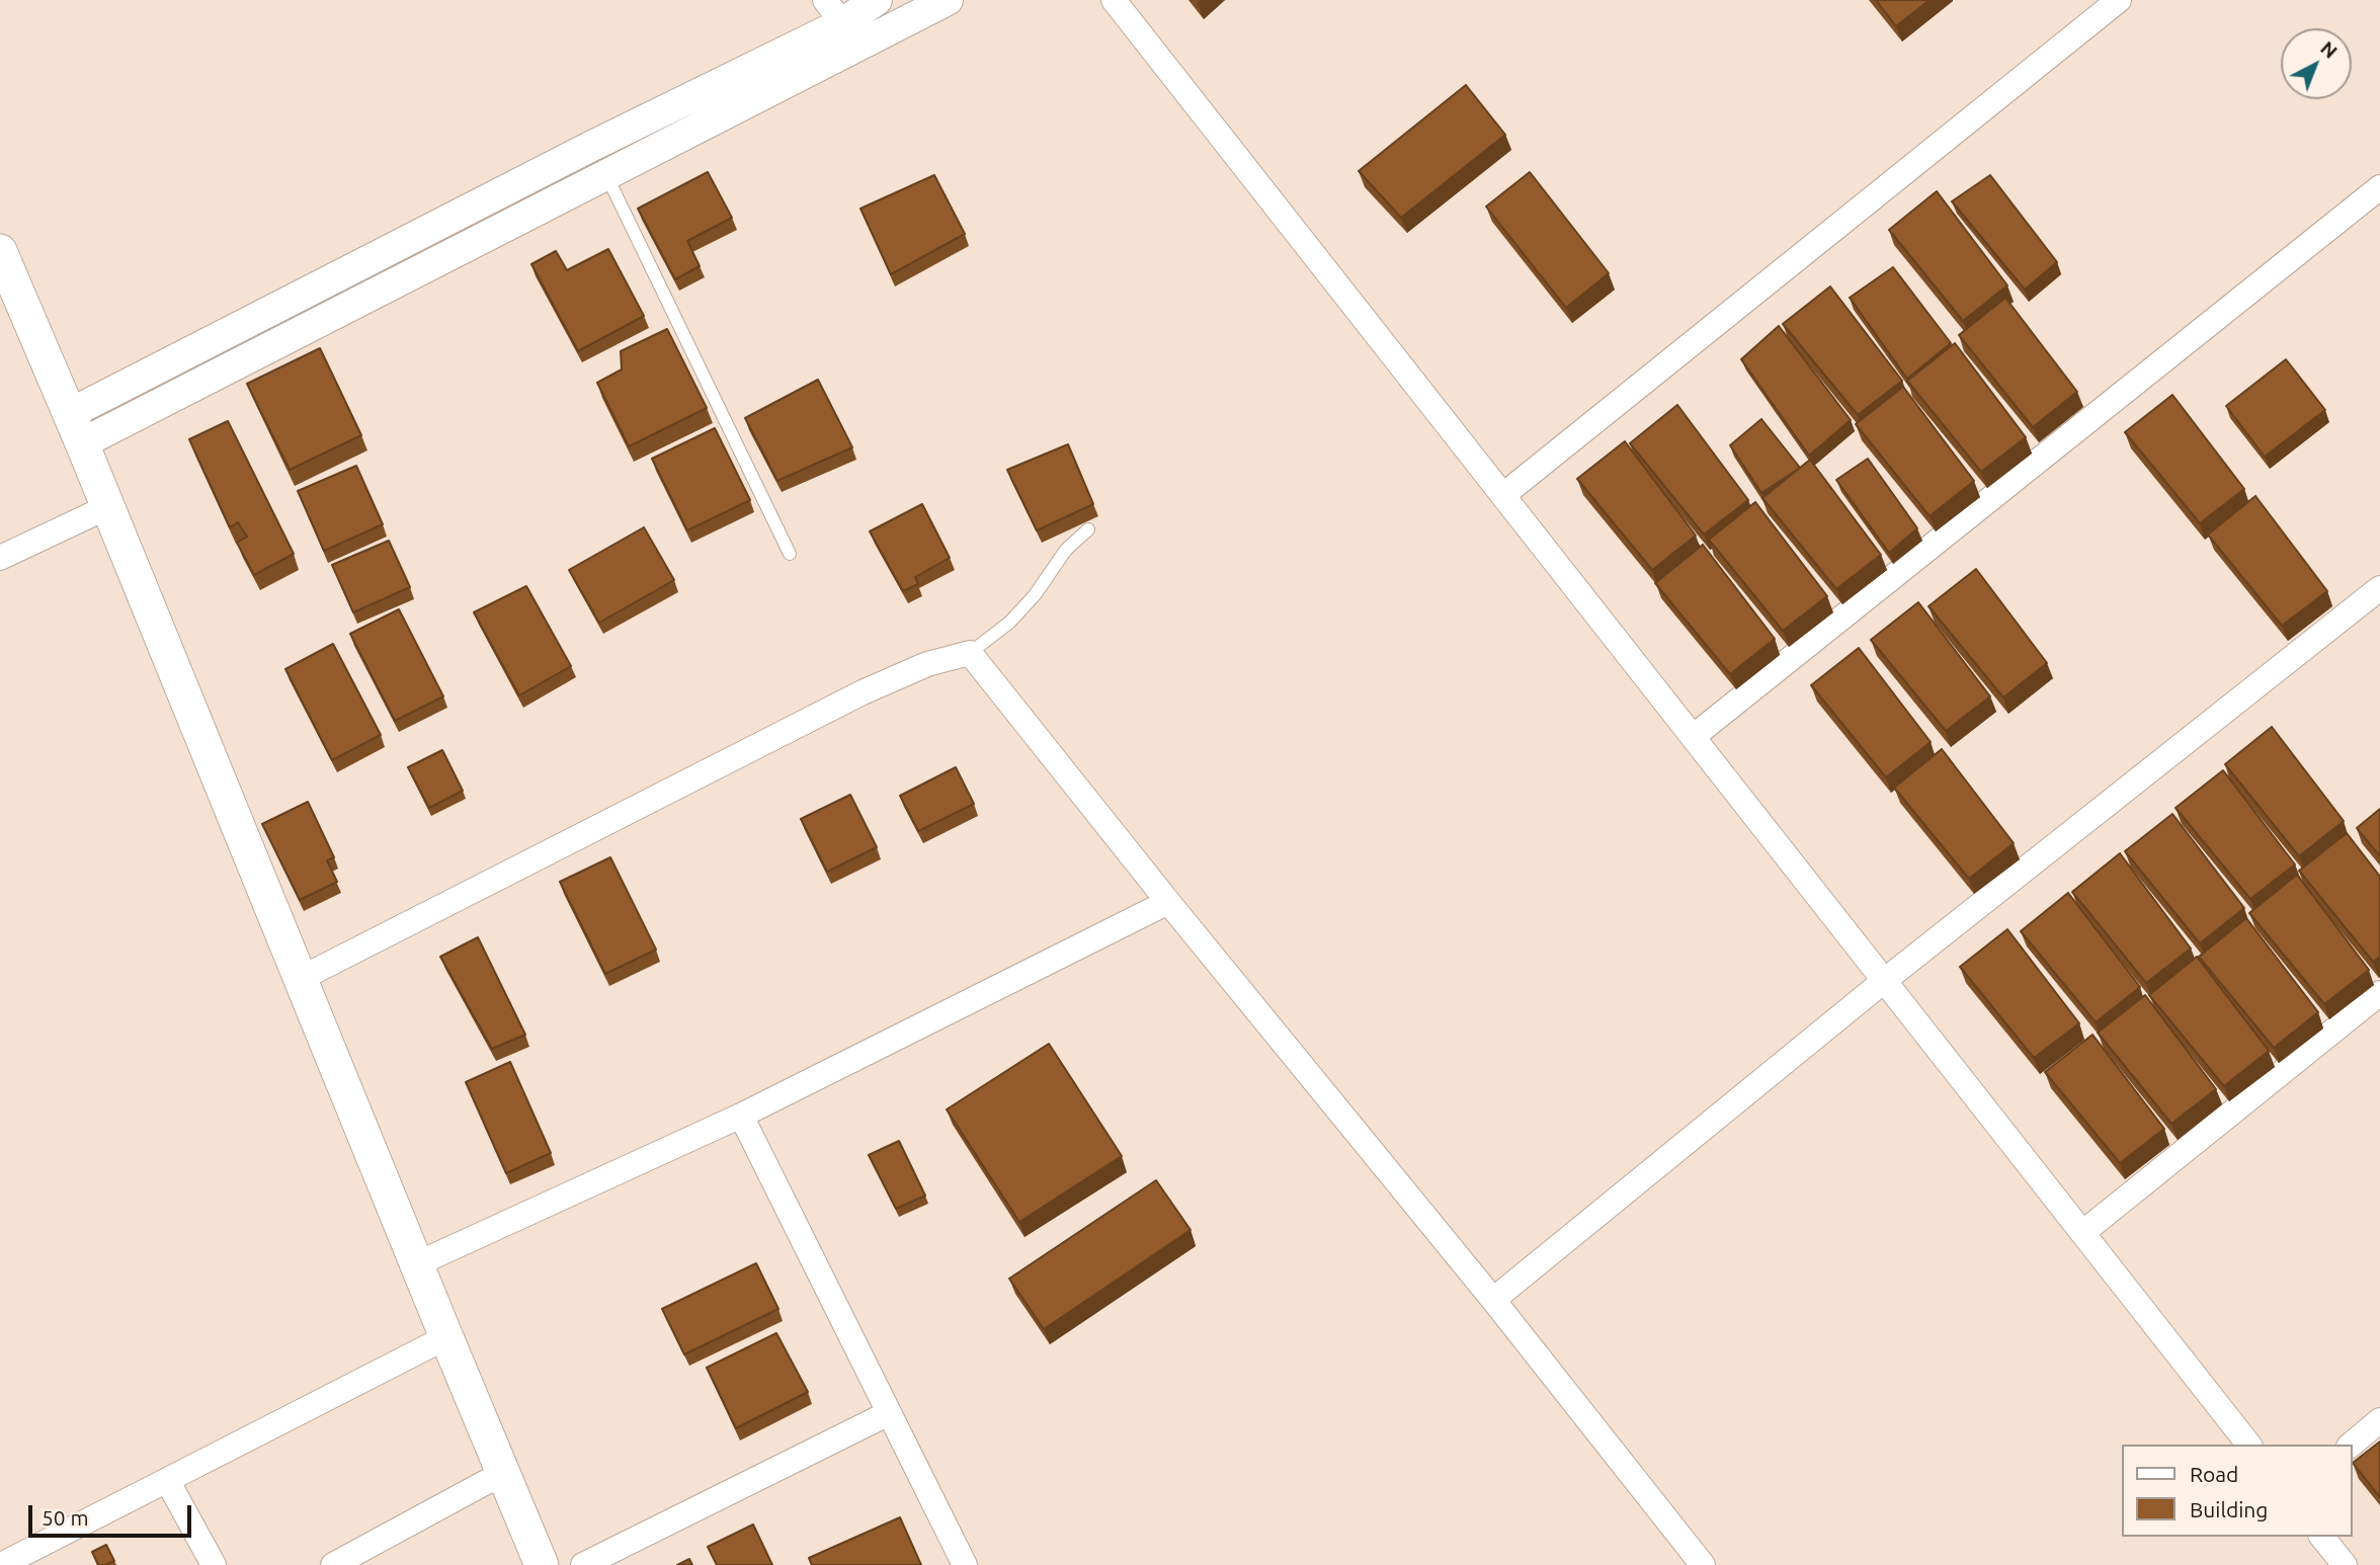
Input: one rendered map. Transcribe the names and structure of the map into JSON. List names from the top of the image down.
{
  "legend": ["Road", "Building"],
  "scale_bar": "50 m",
  "north": "top right"
}
